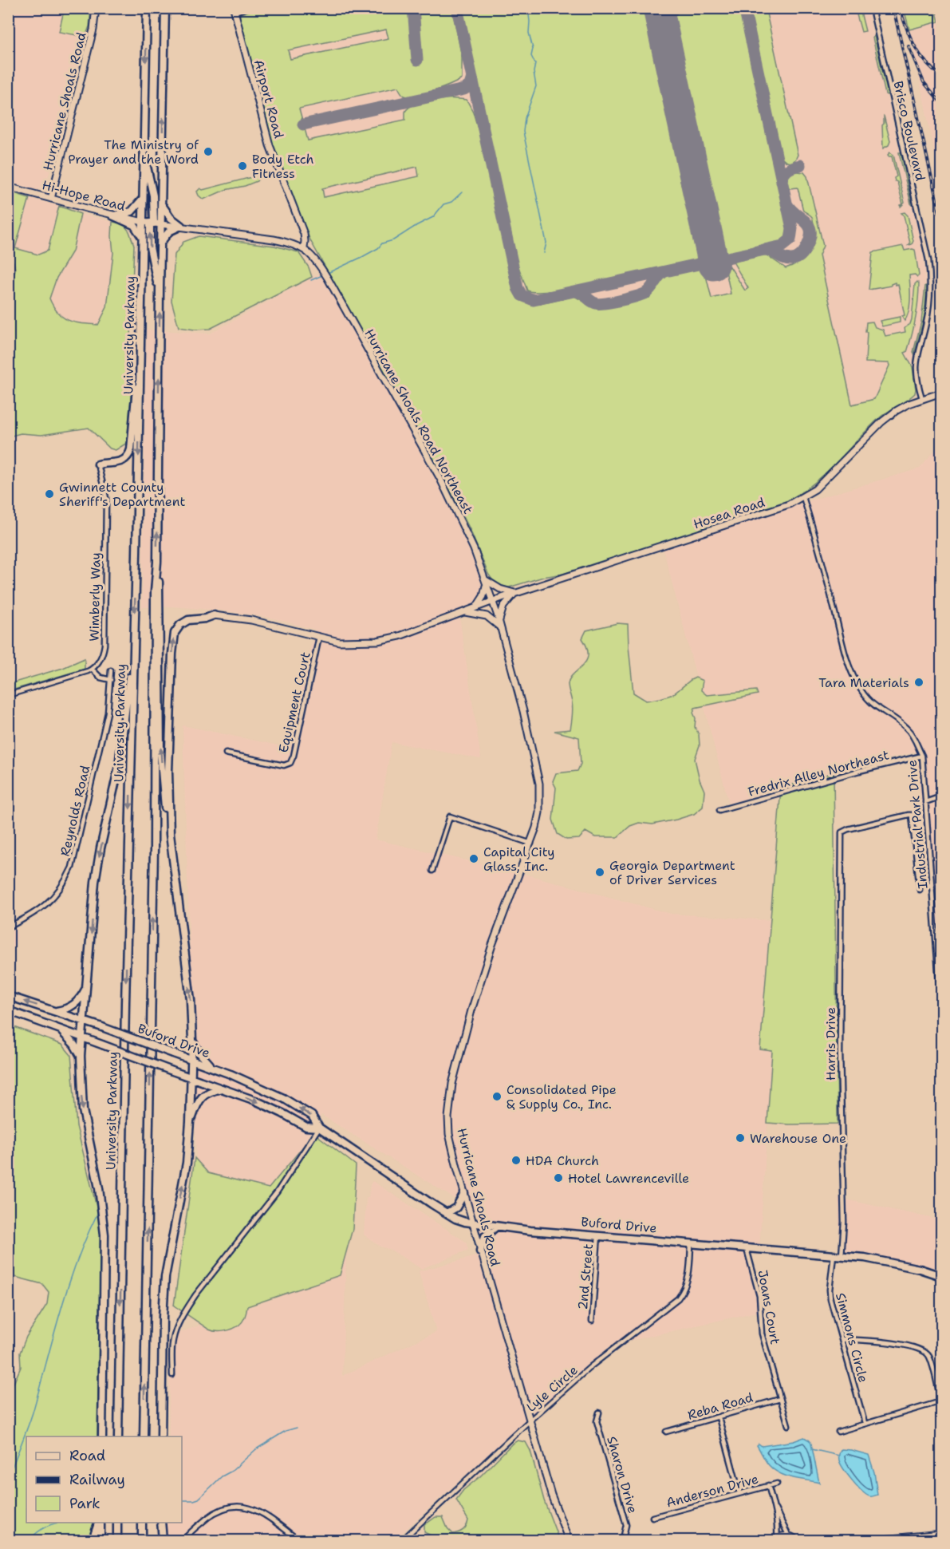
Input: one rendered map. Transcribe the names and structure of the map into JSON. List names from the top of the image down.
{
  "streets": {
    "highway": ["University Parkway", "Buford Drive"],
    "street": [
      "Airport Road",
      "Hurricane Shoals Road",
      "Brisco Boulevard",
      "Hi-Hope Road",
      "Hurricane Shoals Road Northeast",
      "Hosea Road",
      "Wimberly Way",
      "Equipment Court",
      "Fredrix Alley Northeast",
      "Reynolds Road",
      "Industrial Park Drive",
      "Harris Drive",
      "2nd Street",
      "Joans Court",
      "Simmons Circle",
      "Lyle Circle",
      "Reba Road",
      "Sharon Drive",
      "Anderson Drive"
    ]
  },
  "crossings": [
    ["Airport Road", "Hurricane Shoals Road Northeast"],
    ["Hurricane Shoals Road", "Hi-Hope Road"],
    ["Hurricane Shoals Road", "Hurricane Shoals Road Northeast"],
    ["Hurricane Shoals Road", "Buford Drive"],
    ["Hurricane Shoals Road", "Lyle Circle"],
    ["Brisco Boulevard", "Hosea Road"],
    ["Hi-Hope Road", "University Parkway"],
    ["Hurricane Shoals Road Northeast", "Hosea Road"],
    ["Hosea Road", "Equipment Court"],
    ["Hosea Road", "Industrial Park Drive"],
    ["Fredrix Alley Northeast", "Industrial Park Drive"],
    ["Buford Drive", "Harris Drive"],
    ["Buford Drive", "2nd Street"],
    ["Buford Drive", "Joans Court"],
    ["Buford Drive", "Simmons Circle"],
    ["Buford Drive", "Lyle Circle"],
    ["Joans Court", "Reba Road"]
  ],
  "places": [
    "The Ministry of Prayer and the Word",
    "Body Etch Fitness",
    "Gwinnett County Sheriff's Department",
    "Tara Materials",
    "Capital City Glass, Inc.",
    "Georgia Department of Driver Services",
    "Consolidated Pipe & Supply Co., Inc.",
    "Warehouse One",
    "HDA Church",
    "Hotel Lawrenceville"
  ],
  "legend": ["Road", "Railway", "Park"]
}
